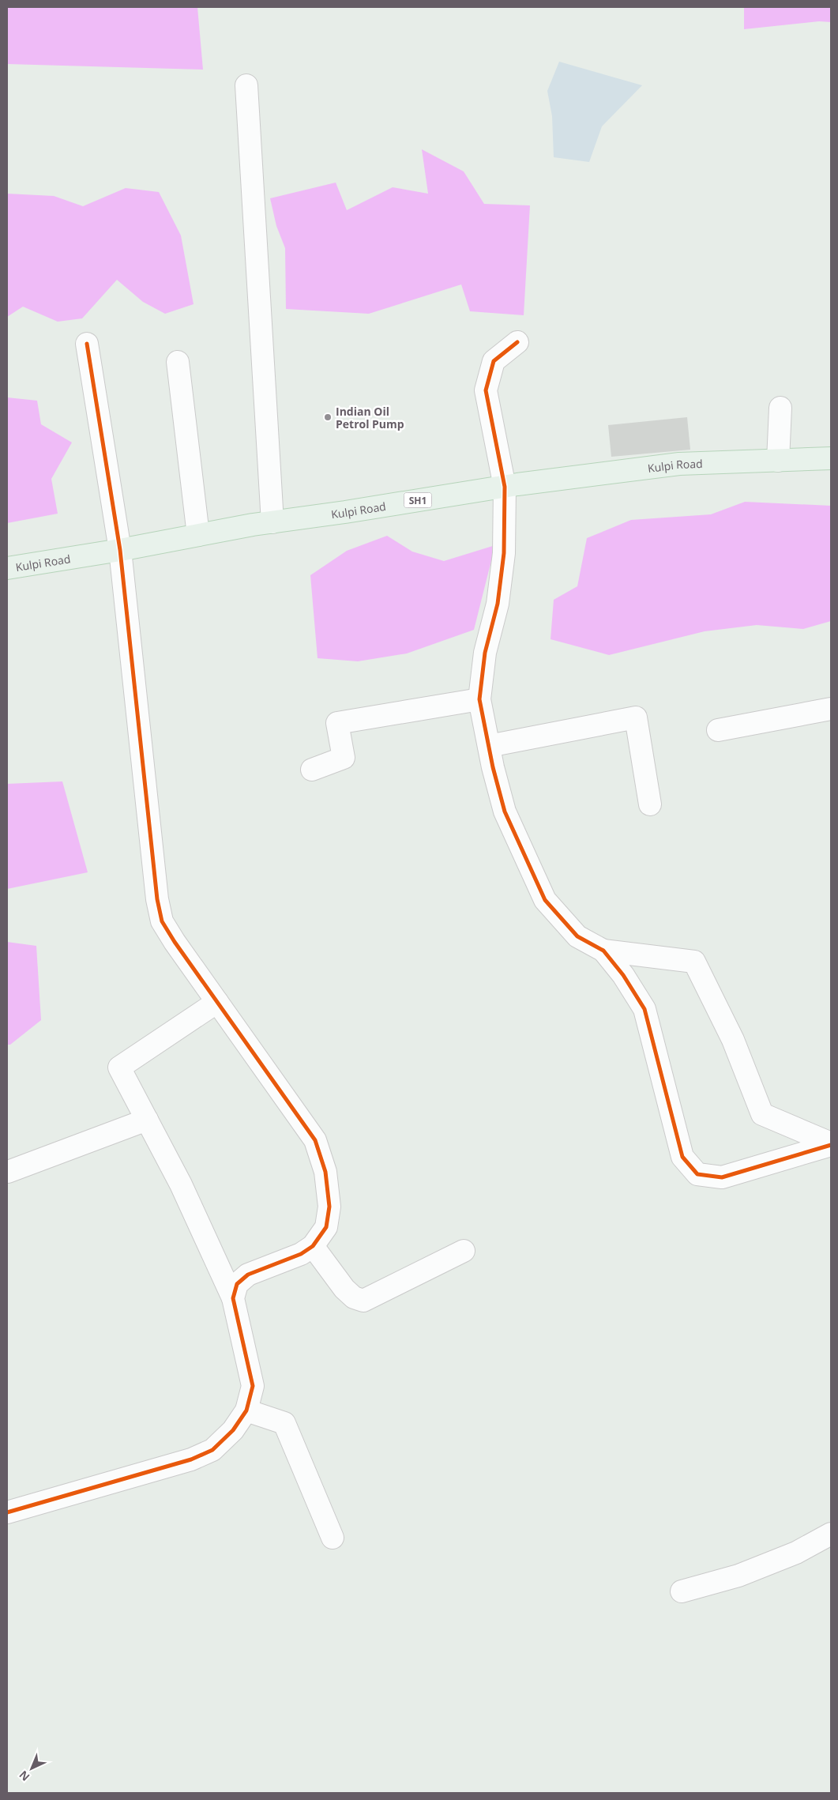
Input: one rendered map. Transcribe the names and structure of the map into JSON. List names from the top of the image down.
{
  "streets": {
    "main road": ["Kulpi Road", "SH1"]
  },
  "places": ["Indian Oil Petrol Pump"],
  "north": "bottom left"
}
